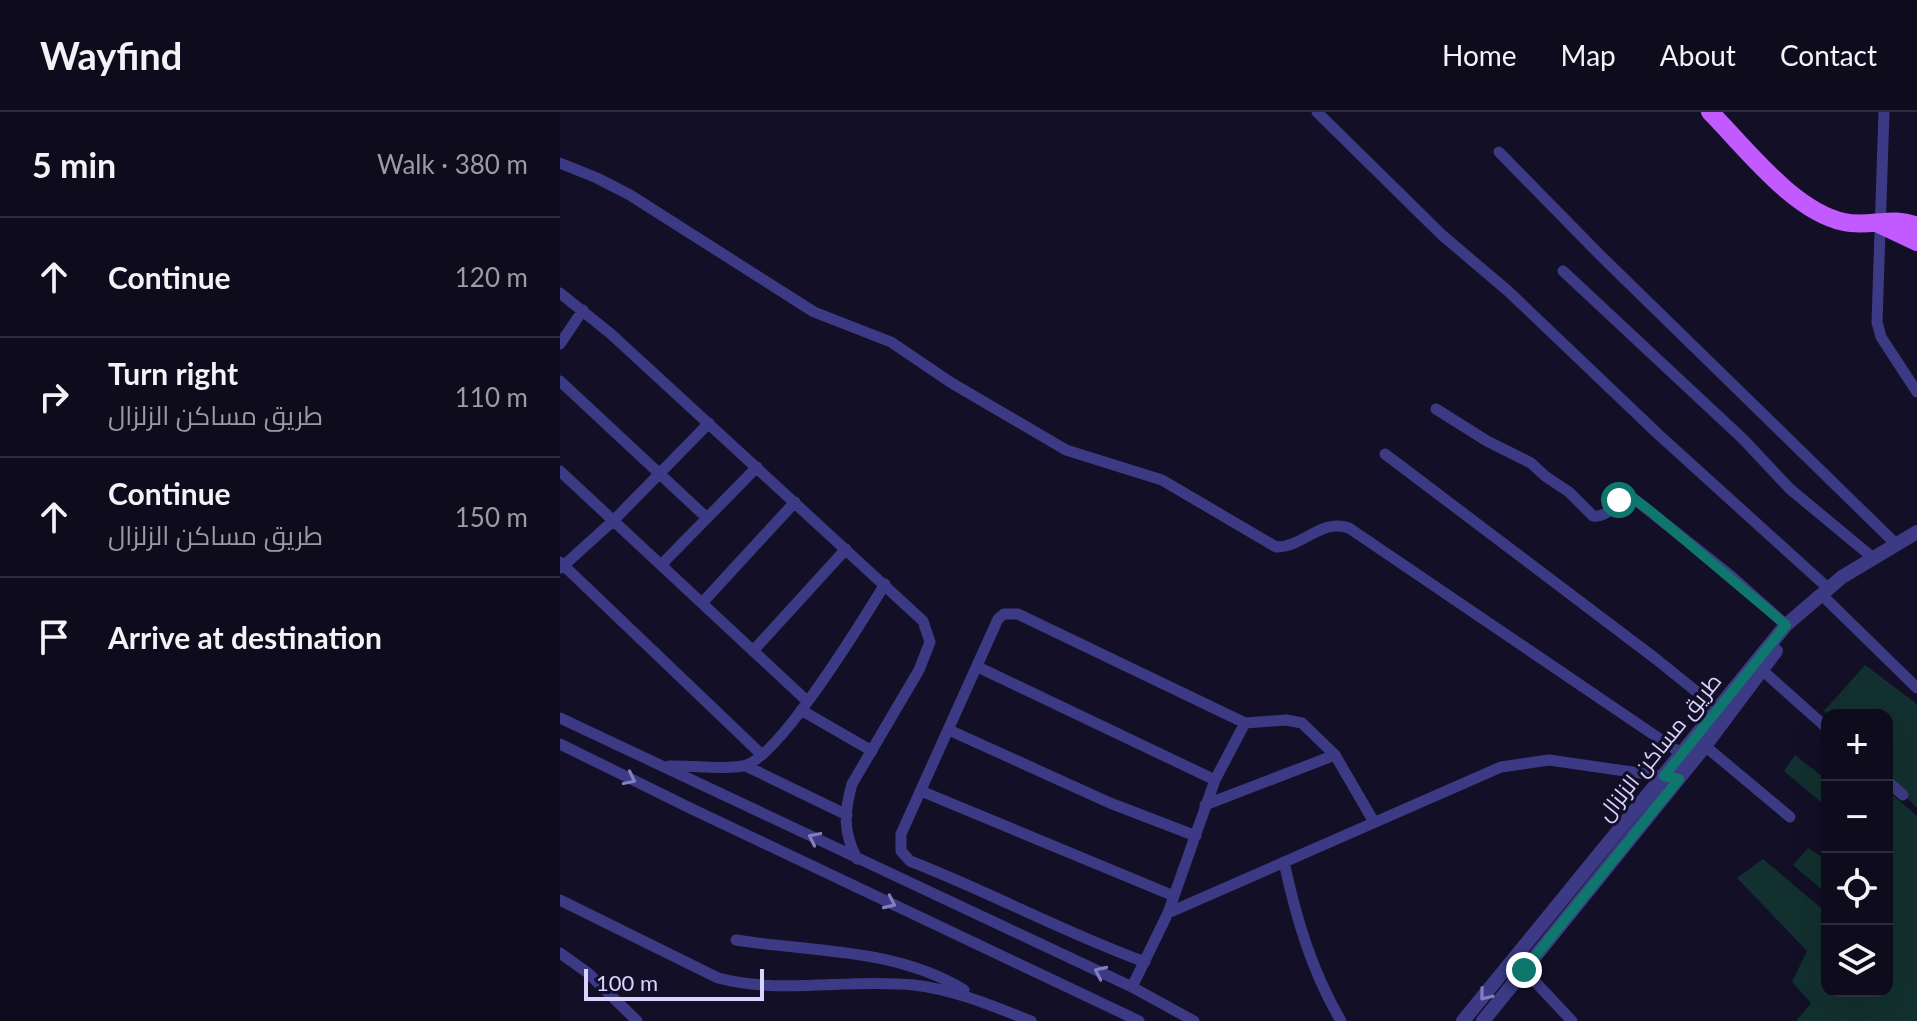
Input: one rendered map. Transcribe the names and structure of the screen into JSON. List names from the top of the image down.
{
  "streets": {
    "street": ["طريق مساكن الزلزال"]
  },
  "scale_bar": "100 m",
  "page": {
    "header": "Wayfind",
    "nav": [
      "Home",
      "Map",
      "About",
      "Contact"
    ],
    "heading": ["5 min", "Walk · 380 m"],
    "list": [
      ["Continue", "120 m"],
      ["Turn right", "طريق مساكن الزلزال", "110 m"],
      ["Continue", "طريق مساكن الزلزال", "150 m"],
      "Arrive at destination"
    ],
    "map_buttons": ["+", "−"],
    "scale": "100 m"
  }
}
